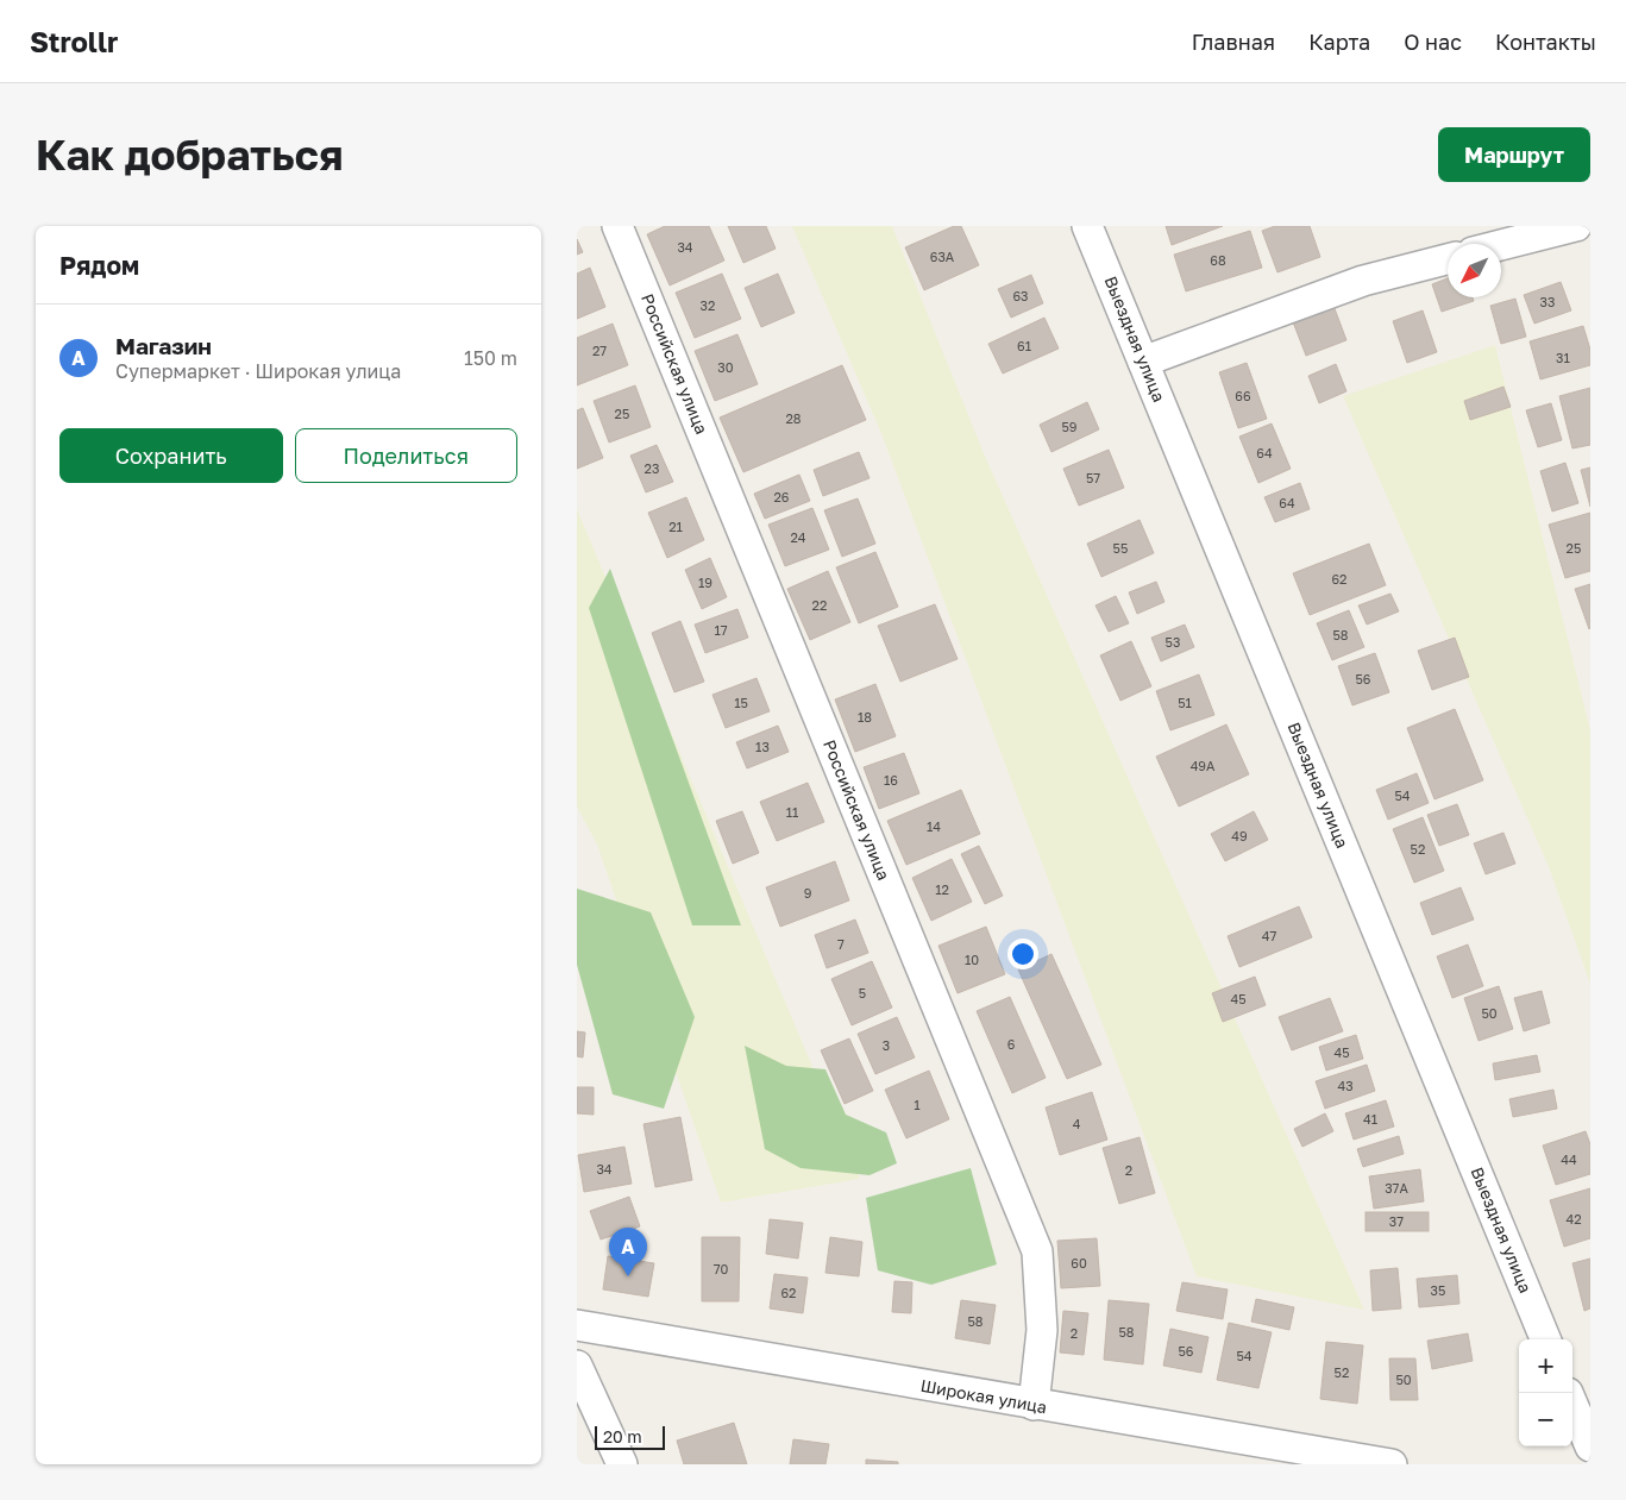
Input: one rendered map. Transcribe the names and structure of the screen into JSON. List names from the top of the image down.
{
  "streets": {
    "street": ["Выездная улица", "Российская улица", "Широкая улица"]
  },
  "crossings": [
    ["Российская улица", "Широкая улица"]
  ],
  "house_numbers": [
    "34",
    "63А",
    "68",
    "63",
    "33",
    "32",
    "61",
    "27",
    "31",
    "30",
    "66",
    "25",
    "28",
    "59",
    "64",
    "23",
    "57",
    "26",
    "64",
    "21",
    "24",
    "55",
    "25",
    "62",
    "19",
    "22",
    "17",
    "58",
    "53",
    "56",
    "15",
    "51",
    "18",
    "13",
    "49А",
    "16",
    "54",
    "11",
    "14",
    "49",
    "52",
    "12",
    "9",
    "47",
    "7",
    "10",
    "5",
    "45",
    "50",
    "6",
    "3",
    "45",
    "43",
    "1",
    "41",
    "4",
    "44",
    "34",
    "2",
    "37А",
    "42",
    "37",
    "60",
    "70",
    "35",
    "62",
    "58",
    "58",
    "2",
    "56",
    "54",
    "52",
    "50"
  ],
  "scale_bar": "20 m",
  "north": "bottom left",
  "page": {
    "header": "Strollr",
    "nav": [
      "Главная",
      "Карта",
      "О нас",
      "Контакты"
    ],
    "buttons": [
      "Маршрут",
      ["Сохранить", "Поделиться"]
    ],
    "title": "Как добраться",
    "heading": "Рядом",
    "list": [
      {
        "mark": "A",
        "name": "Магазин",
        "note": "Супермаркет · Широкая улица",
        "value": "150 m"
      }
    ],
    "pins": "A",
    "map_buttons": ["+", "−"],
    "scale": "20 m"
  }
}
